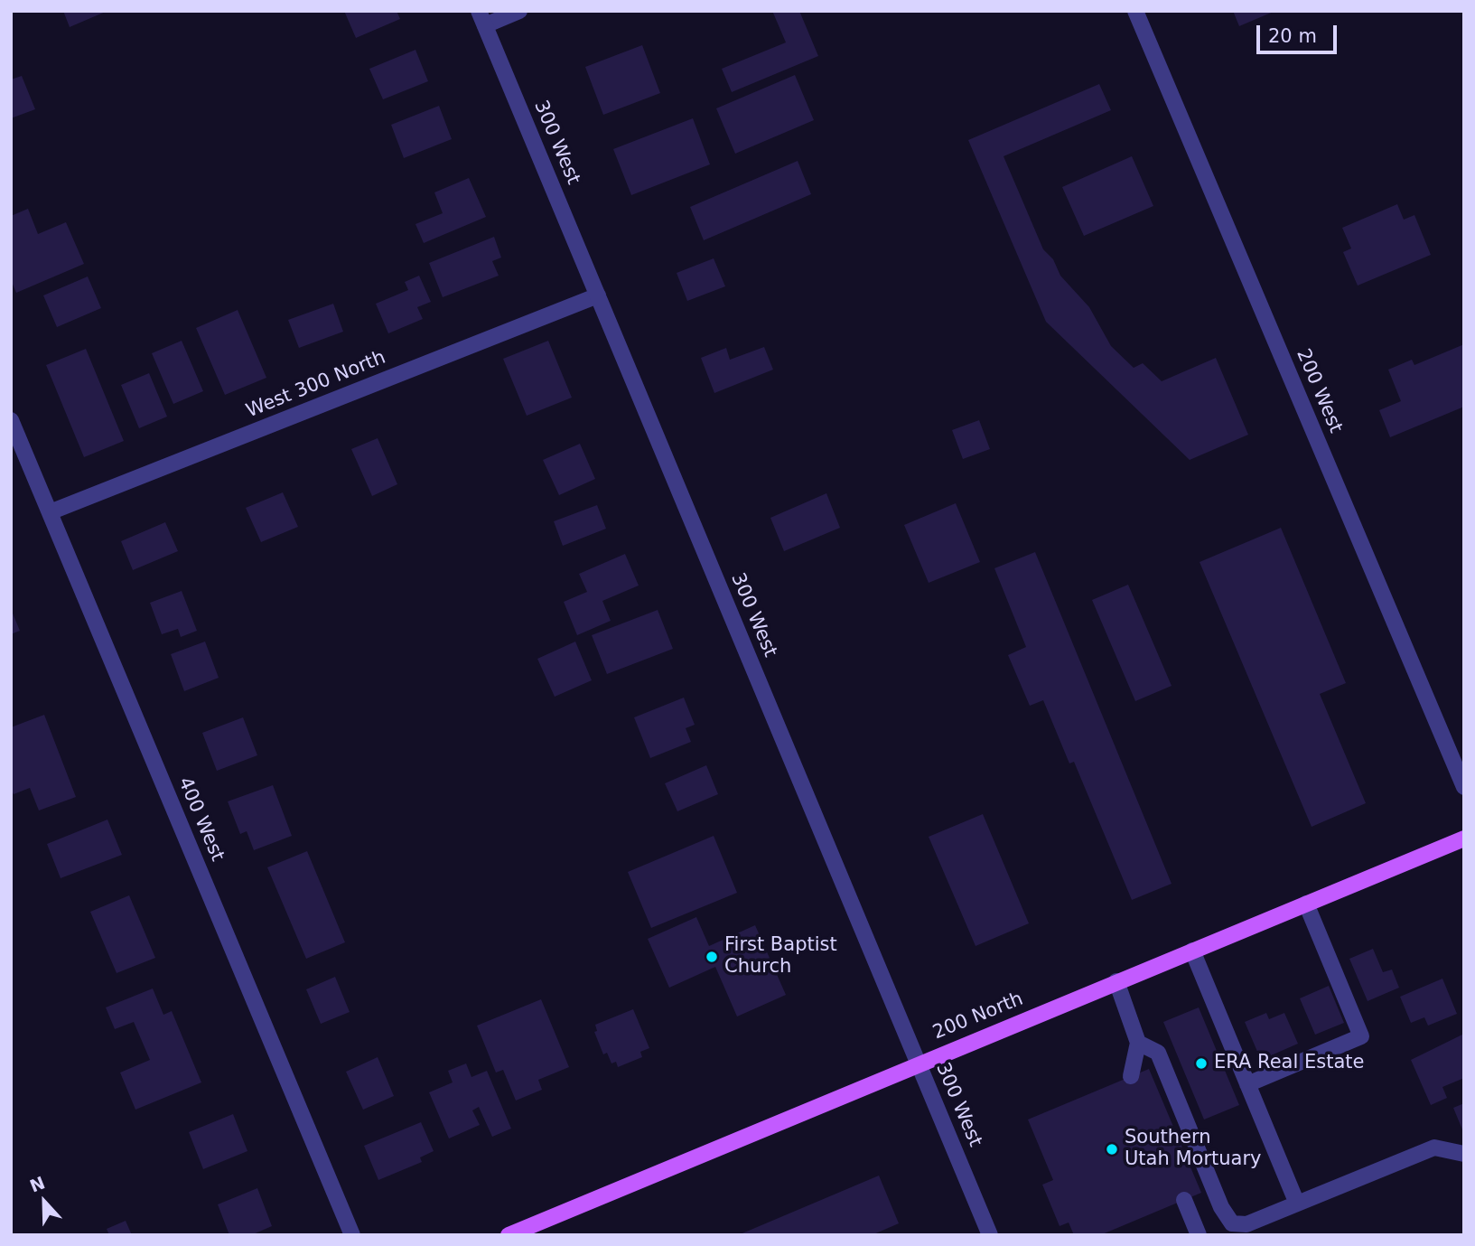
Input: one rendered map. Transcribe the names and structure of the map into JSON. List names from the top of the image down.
{
  "streets": {
    "main road": ["200 North"],
    "street": [
      "300 West",
      "West 300 North",
      "200 West",
      "400 West"
    ]
  },
  "crossings": [
    ["300 West", "West 300 North"],
    ["300 West", "200 North"],
    ["West 300 North", "400 West"]
  ],
  "places": ["First Baptist Church", "ERA Real Estate", "Southern Utah Mortuary"],
  "scale_bar": "20 m",
  "north": "top"
}
